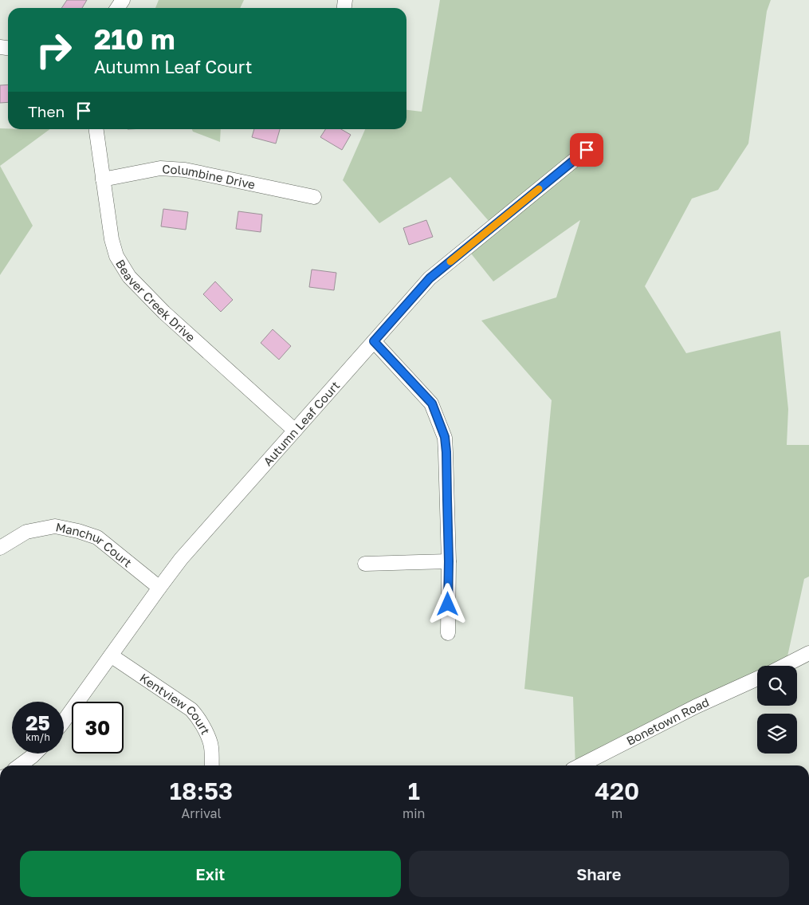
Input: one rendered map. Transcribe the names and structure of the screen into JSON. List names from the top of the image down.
{
  "streets": {
    "street": [
      "Columbine Drive",
      "Beaver Creek Drive",
      "Autumn Leaf Court",
      "Manchur Court",
      "Kentview Court",
      "Bonetown Road"
    ]
  },
  "crossings": [
    ["Columbine Drive", "Beaver Creek Drive"],
    ["Beaver Creek Drive", "Autumn Leaf Court"],
    ["Autumn Leaf Court", "Manchur Court"],
    ["Autumn Leaf Court", "Kentview Court"]
  ],
  "page": {
    "turn": ["210 m", "Autumn Leaf Court"],
    "then": "Then",
    "speed": "25 km/h",
    "limit": "30",
    "eta": [
      "18:53",
      "Arrival",
      "1",
      "min",
      "420",
      "m"
    ],
    "buttons": ["Exit", "Share"]
  }
}
